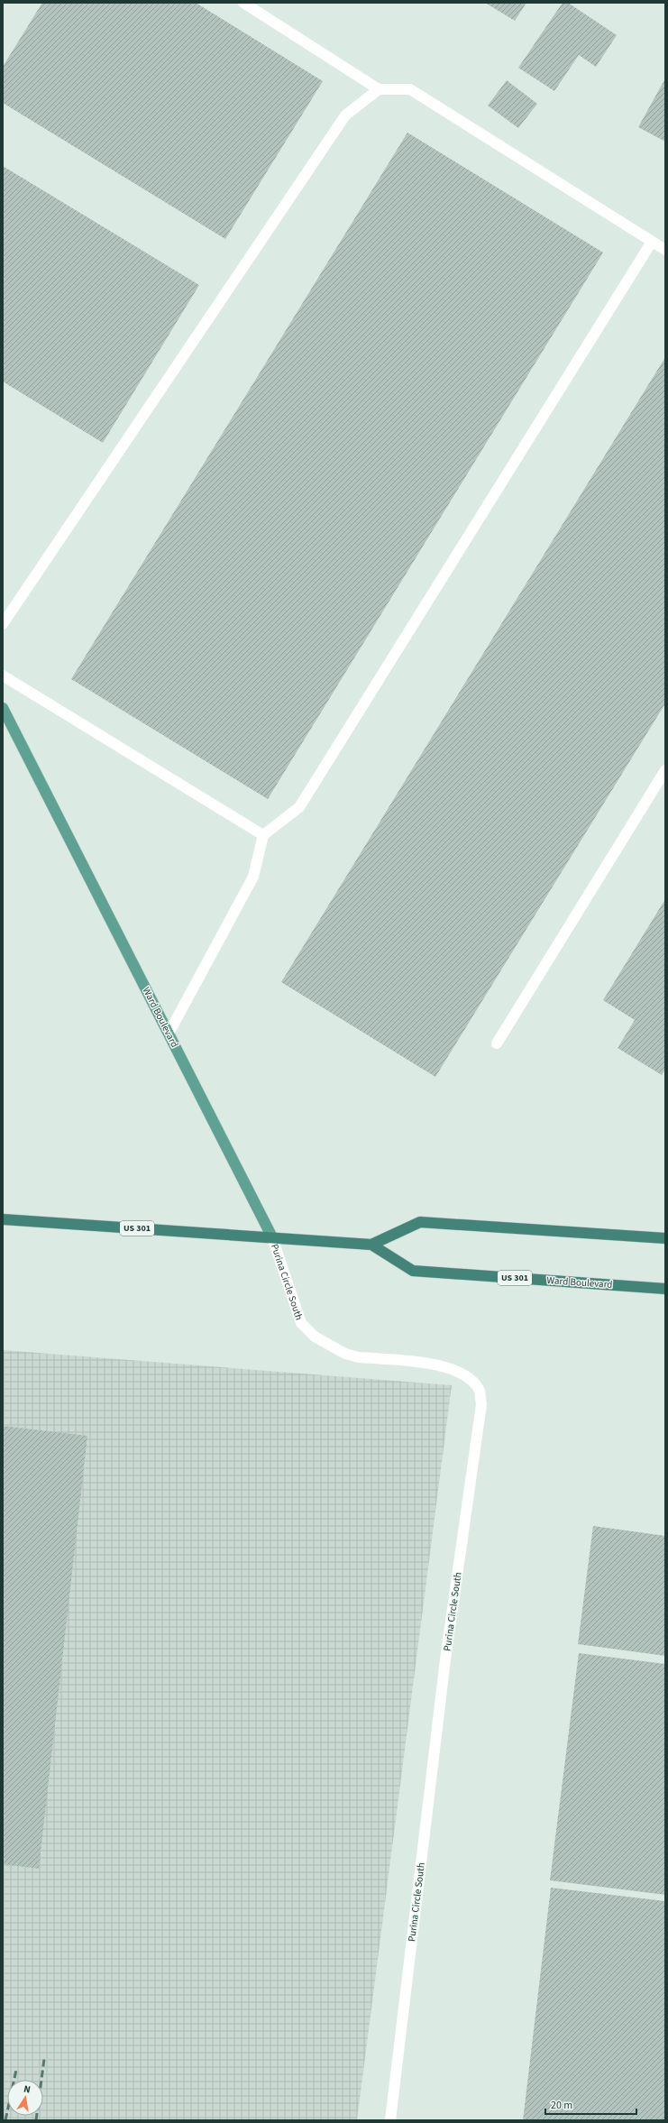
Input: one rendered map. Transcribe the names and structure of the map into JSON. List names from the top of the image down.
{
  "streets": {
    "highway": ["Ward Boulevard", "US 301"],
    "street": ["Purina Circle South"]
  },
  "crossings": [
    ["Ward Boulevard", "US 301"],
    ["Ward Boulevard", "Purina Circle South"],
    ["US 301", "Purina Circle South"]
  ],
  "scale_bar": "20 m",
  "north": "top"
}
